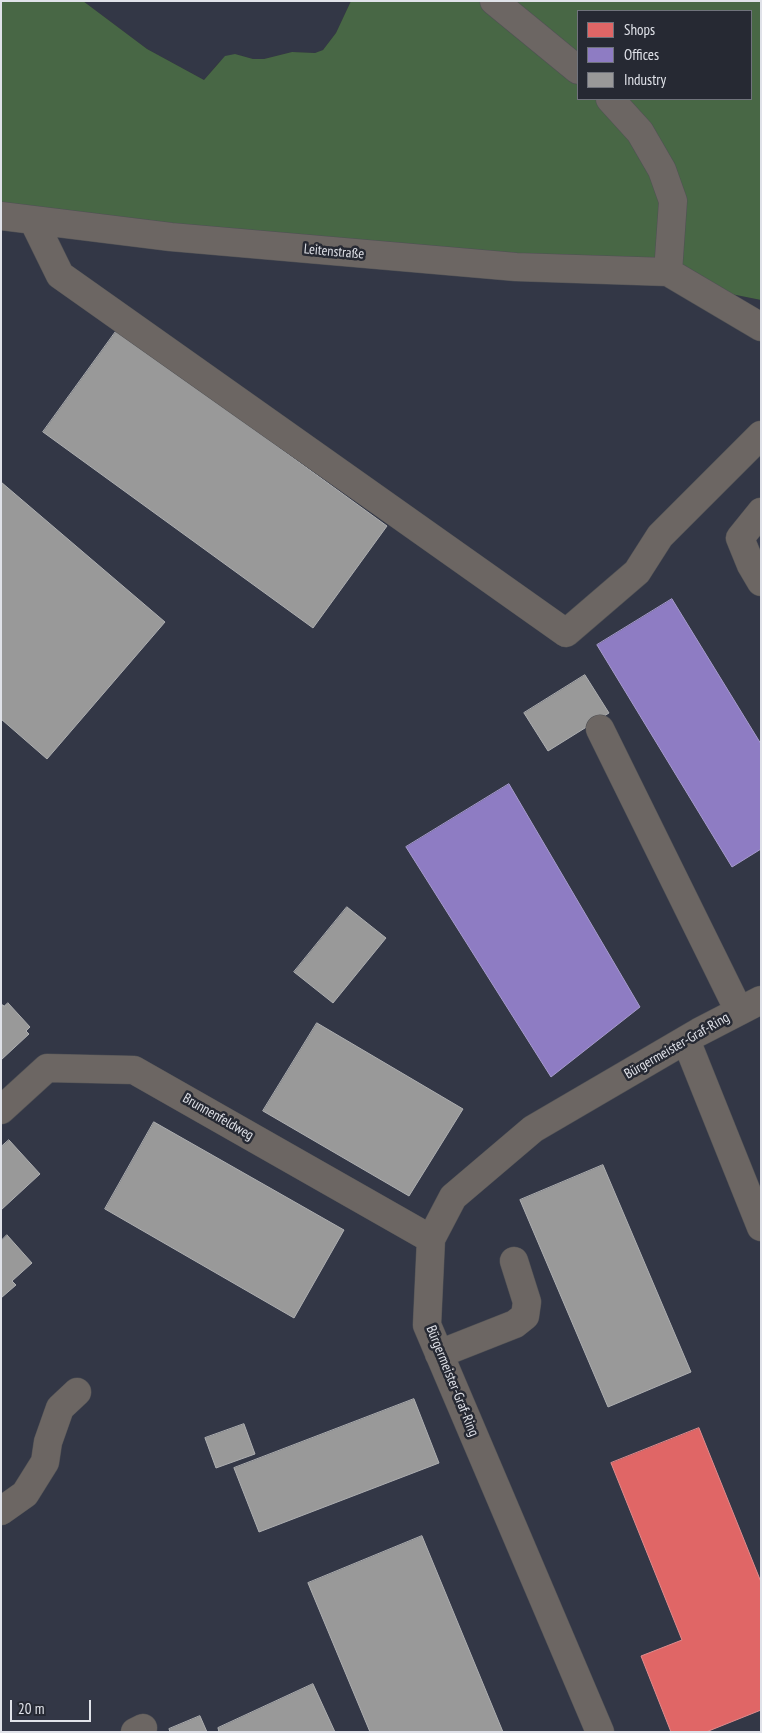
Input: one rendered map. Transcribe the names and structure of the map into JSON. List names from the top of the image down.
{
  "streets": {
    "street": ["Leitenstraße", "Bürgermeister-Graf-Ring", "Brunnenfeldweg"]
  },
  "crossings": [
    ["Bürgermeister-Graf-Ring", "Brunnenfeldweg"]
  ],
  "legend": ["Shops", "Offices", "Industry"],
  "scale_bar": "20 m"
}
